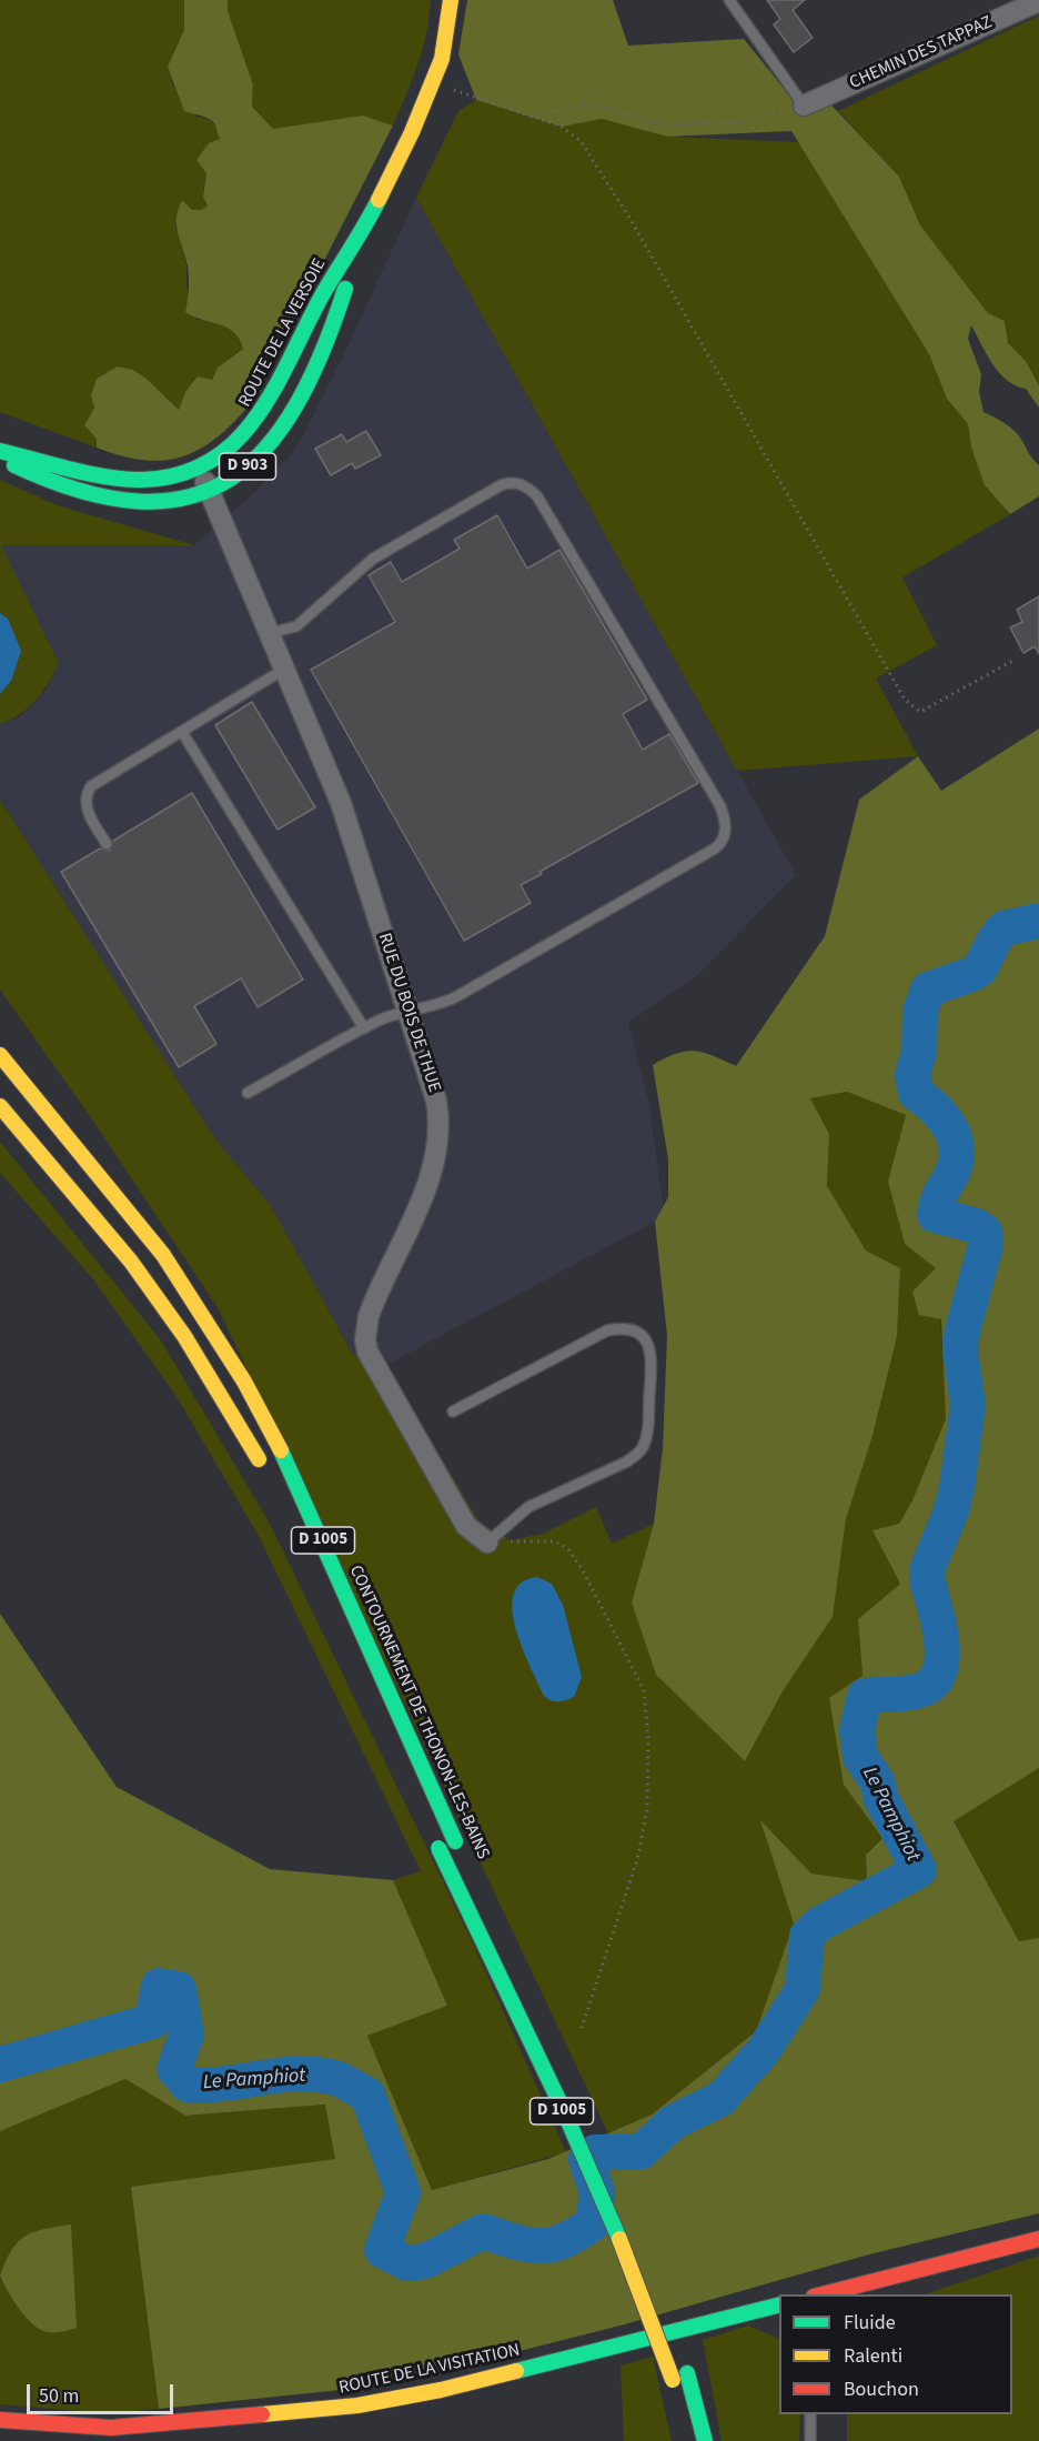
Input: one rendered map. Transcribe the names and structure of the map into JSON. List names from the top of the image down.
{
  "streets": {
    "main road": [
      "ROUTE DE LA VERSOIE",
      "D 903",
      "D 1005",
      "CONTOURNEMENT DE THONON-LES-BAINS",
      "ROUTE DE LA VISITATION"
    ],
    "street": ["CHEMIN DES TAPPAZ", "RUE DU BOIS DE THUE"]
  },
  "crossings": [
    ["ROUTE DE LA VERSOIE", "RUE DU BOIS DE THUE"]
  ],
  "water": ["Le Pamphiot"],
  "legend": ["Fluide", "Ralenti", "Bouchon"],
  "scale_bar": "50 m"
}
